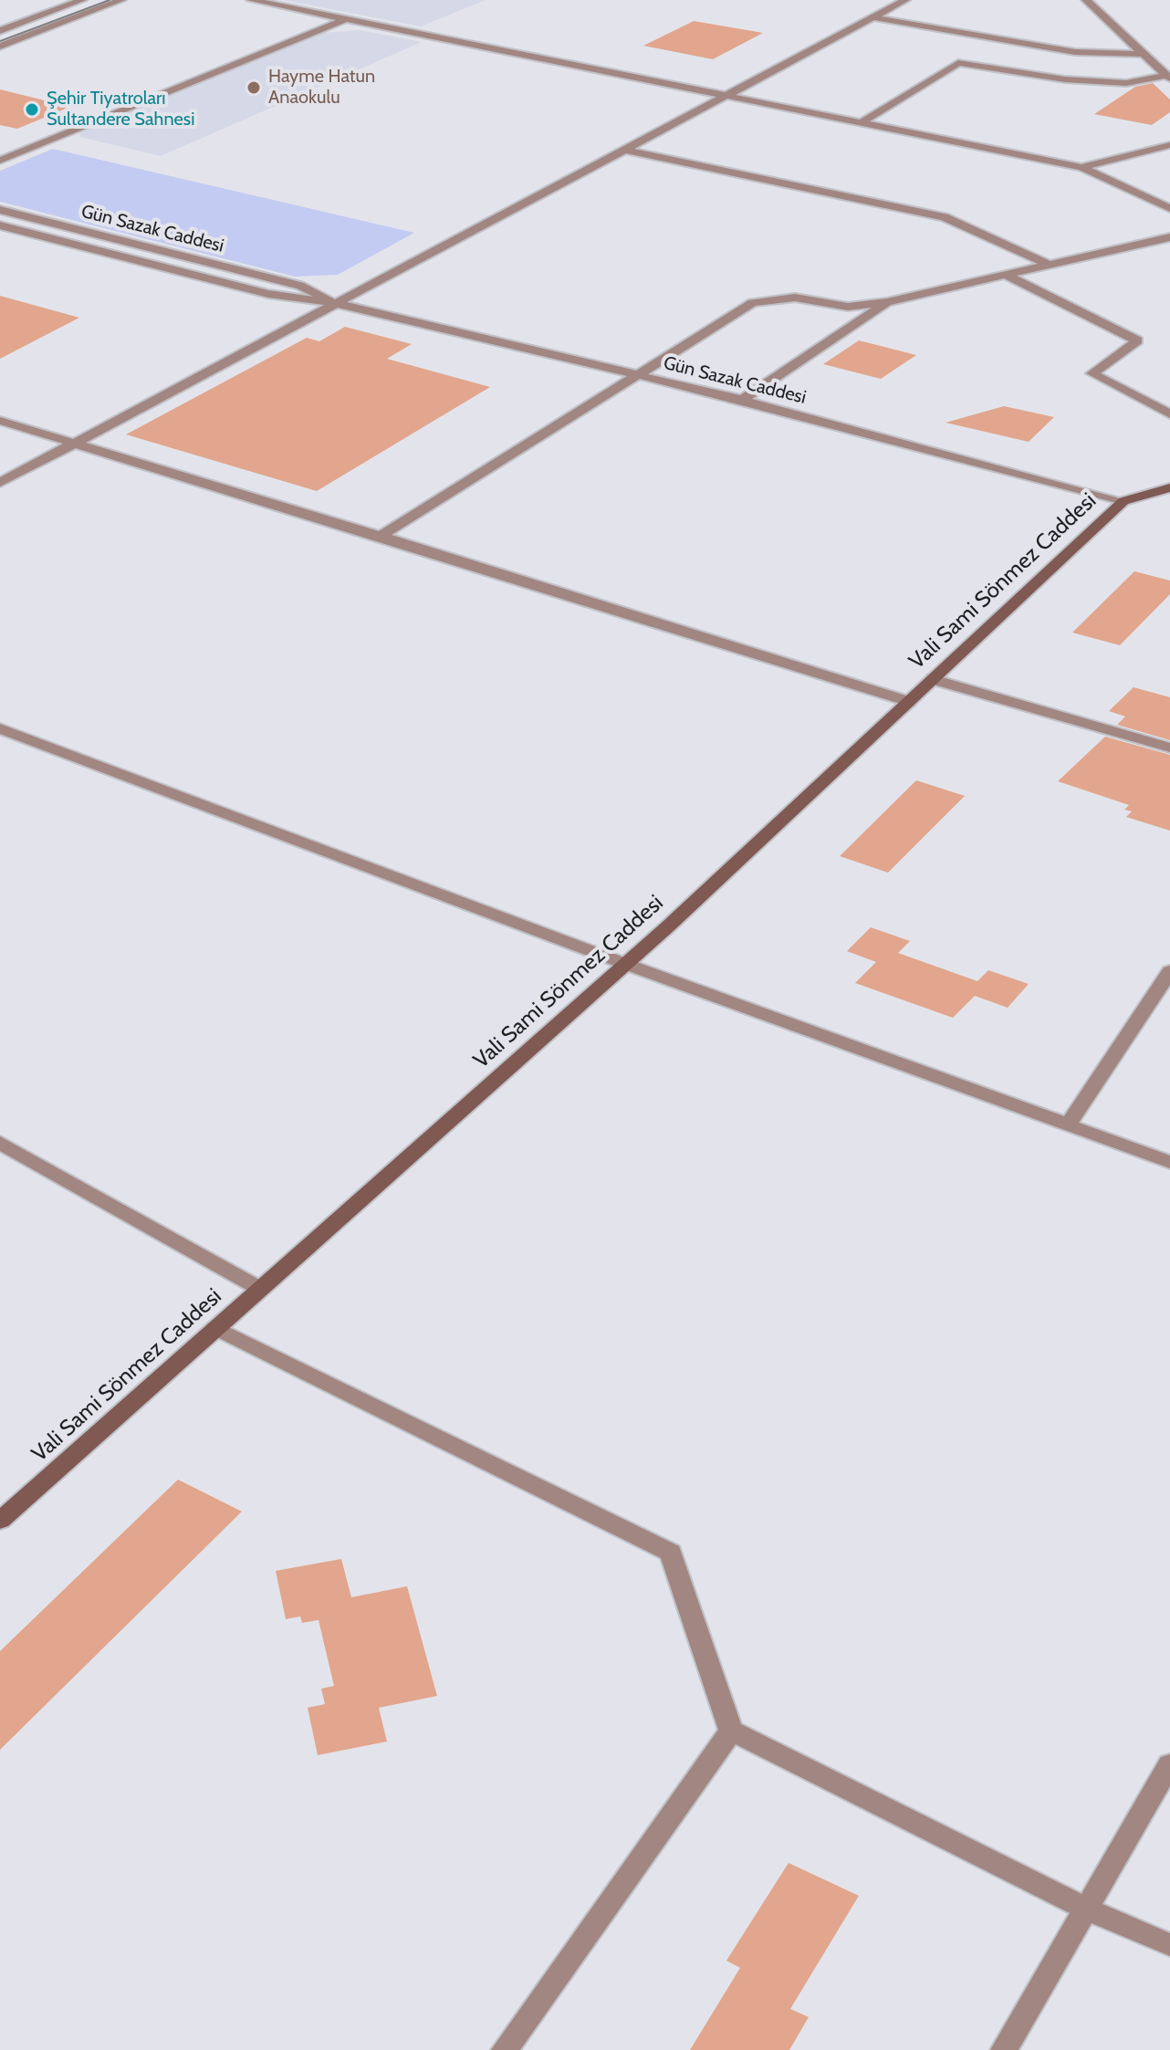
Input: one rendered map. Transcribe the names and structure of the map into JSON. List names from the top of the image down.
{
  "streets": {
    "main road": ["Vali Sami Sönmez Caddesi"],
    "street": ["Gün Sazak Caddesi"]
  },
  "crossings": [
    ["Gün Sazak Caddesi", "Vali Sami Sönmez Caddesi"]
  ],
  "places": ["Hayme Hatun Anaokulu", "Şehir Tiyatroları Sultandere Sahnesi"]
}
